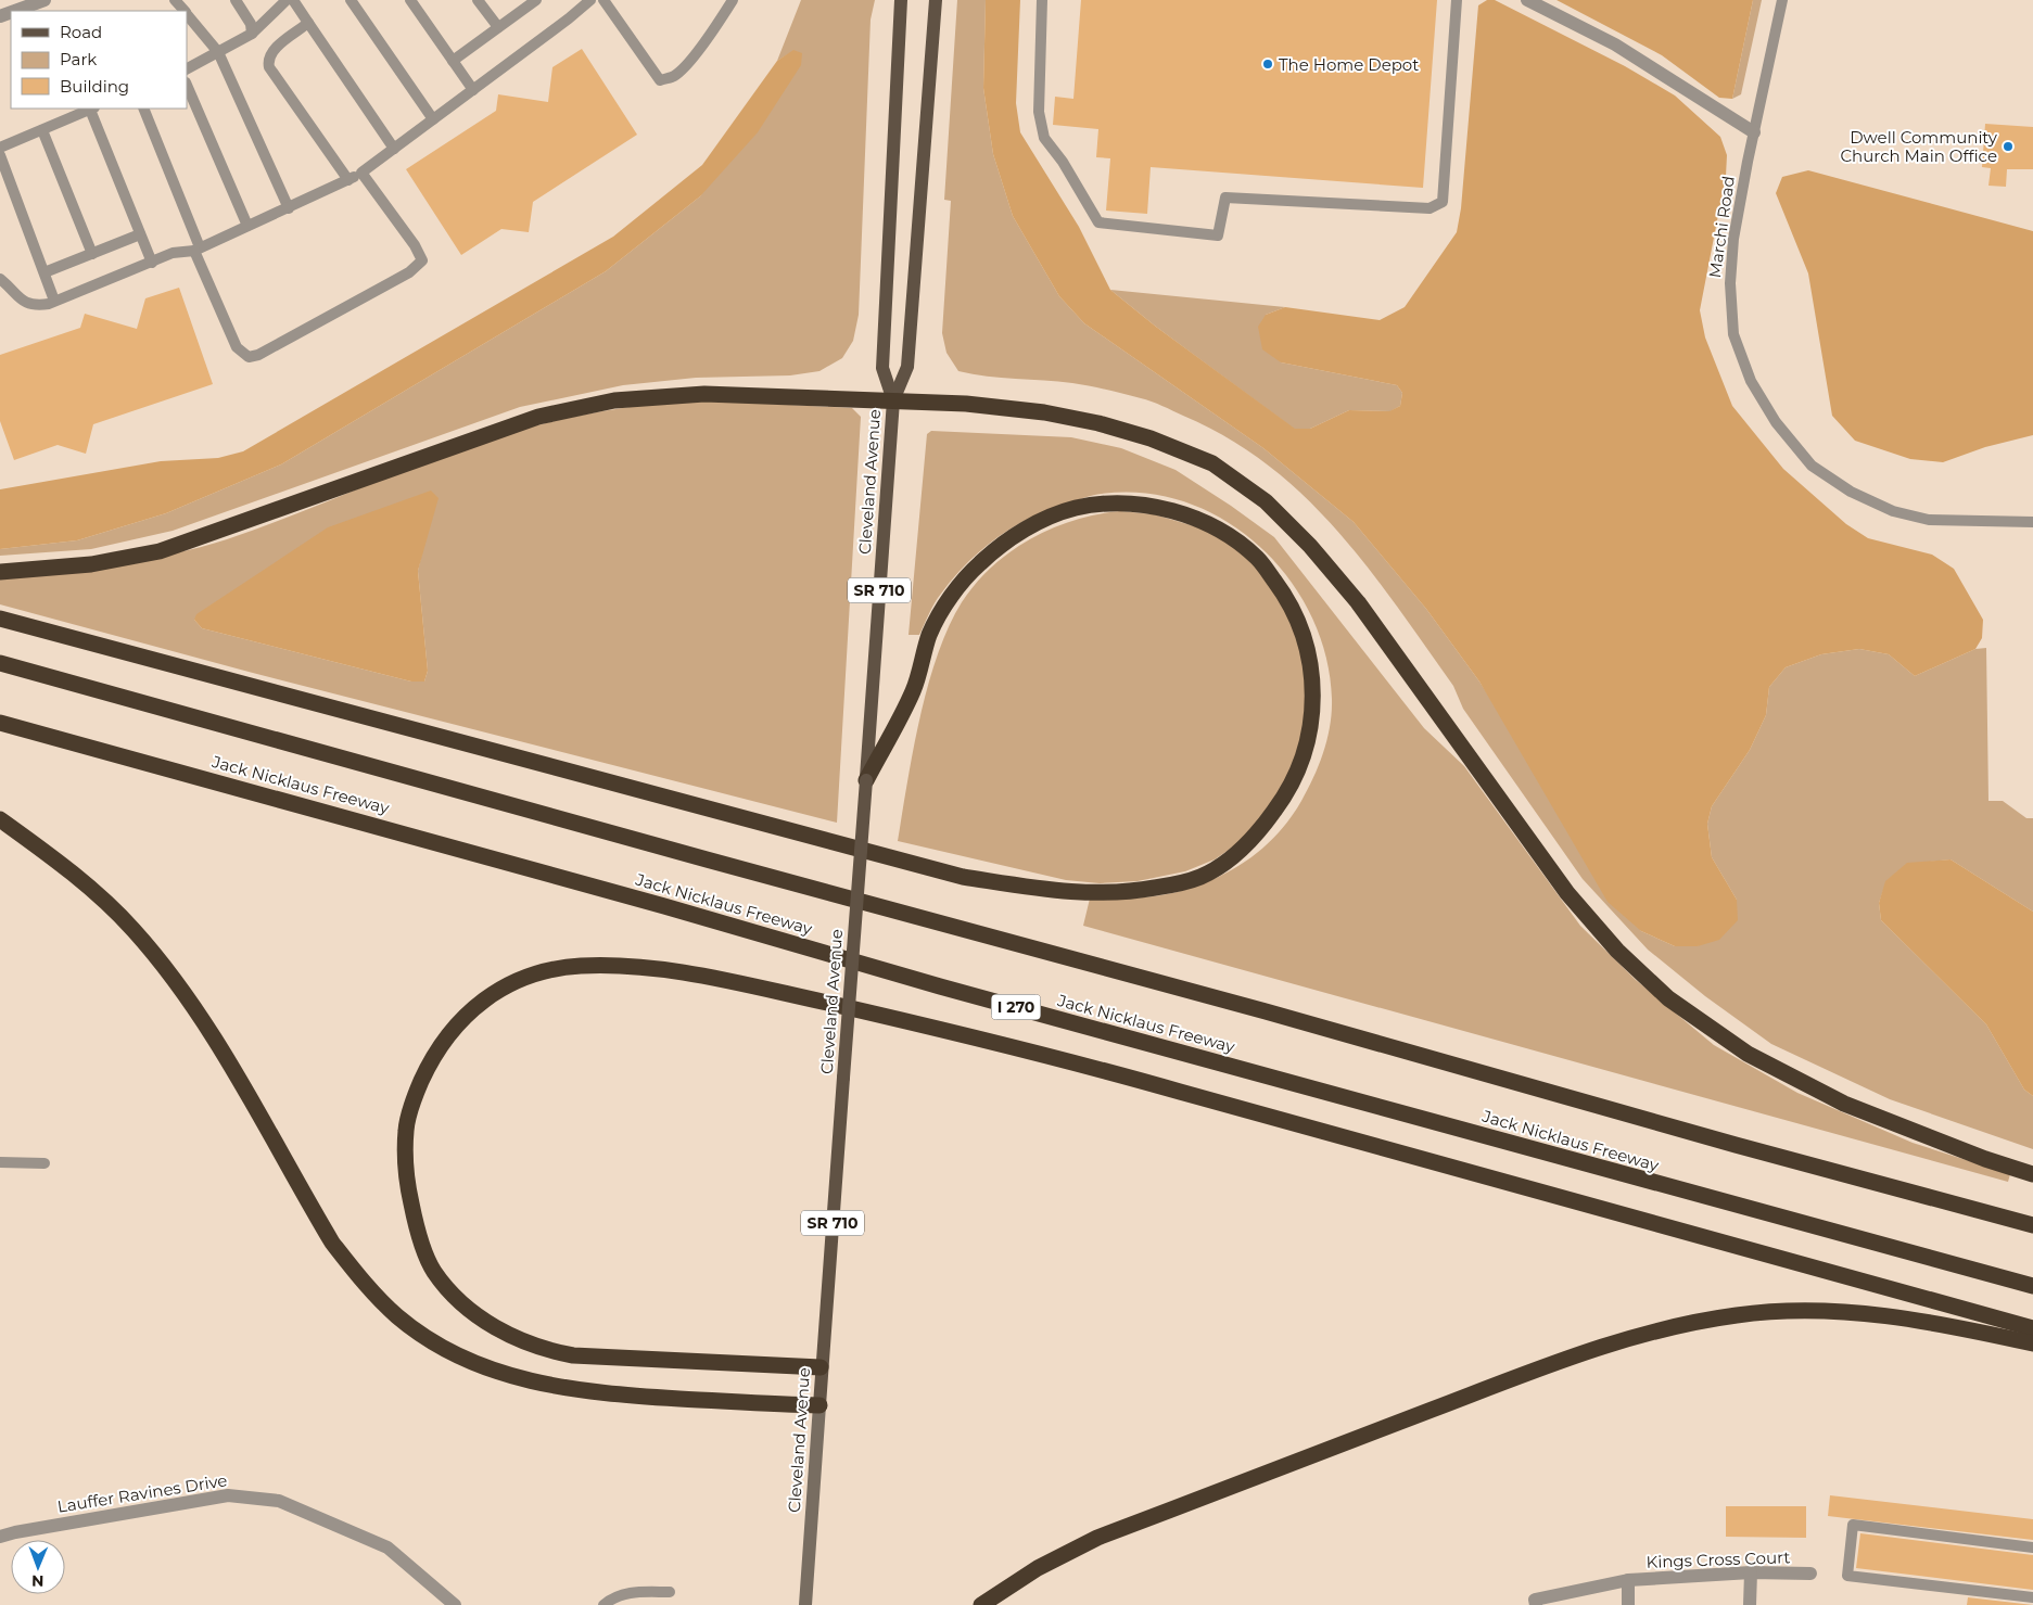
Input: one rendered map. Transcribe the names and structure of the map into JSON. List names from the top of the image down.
{
  "streets": {
    "highway": ["Jack Nicklaus Freeway", "I 270"],
    "main road": ["Cleveland Avenue", "SR 710"],
    "street": ["Lauffer Ravines Drive", "Kings Cross Court"],
    "lane": ["Marchi Road"]
  },
  "places": ["The Home Depot", "Dwell Community Church Main Office"],
  "legend": ["Road", "Park", "Building"],
  "north": "bottom"
}
